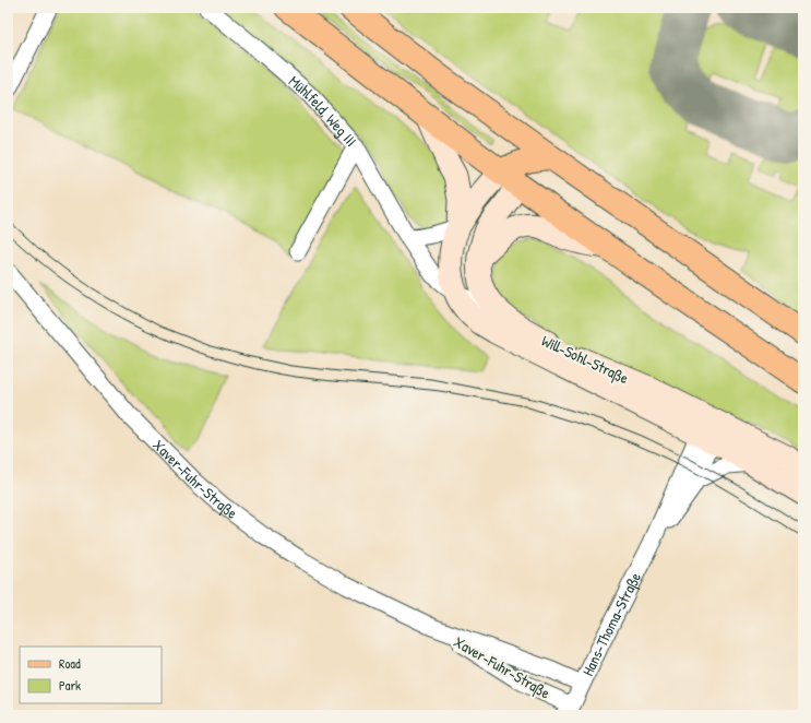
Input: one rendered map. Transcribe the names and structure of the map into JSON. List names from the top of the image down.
{
  "streets": {
    "main road": ["Will-Sohl-Straße"],
    "street": ["Mühlfeld, Weg III", "Xaver-Fuhr-Straße", "Hans-Thoma-Straße"]
  },
  "crossings": [
    ["Mühlfeld, Weg III", "Will-Sohl-Straße"],
    ["Will-Sohl-Straße", "Hans-Thoma-Straße"],
    ["Xaver-Fuhr-Straße", "Hans-Thoma-Straße"]
  ],
  "legend": ["Road", "Park"]
}
